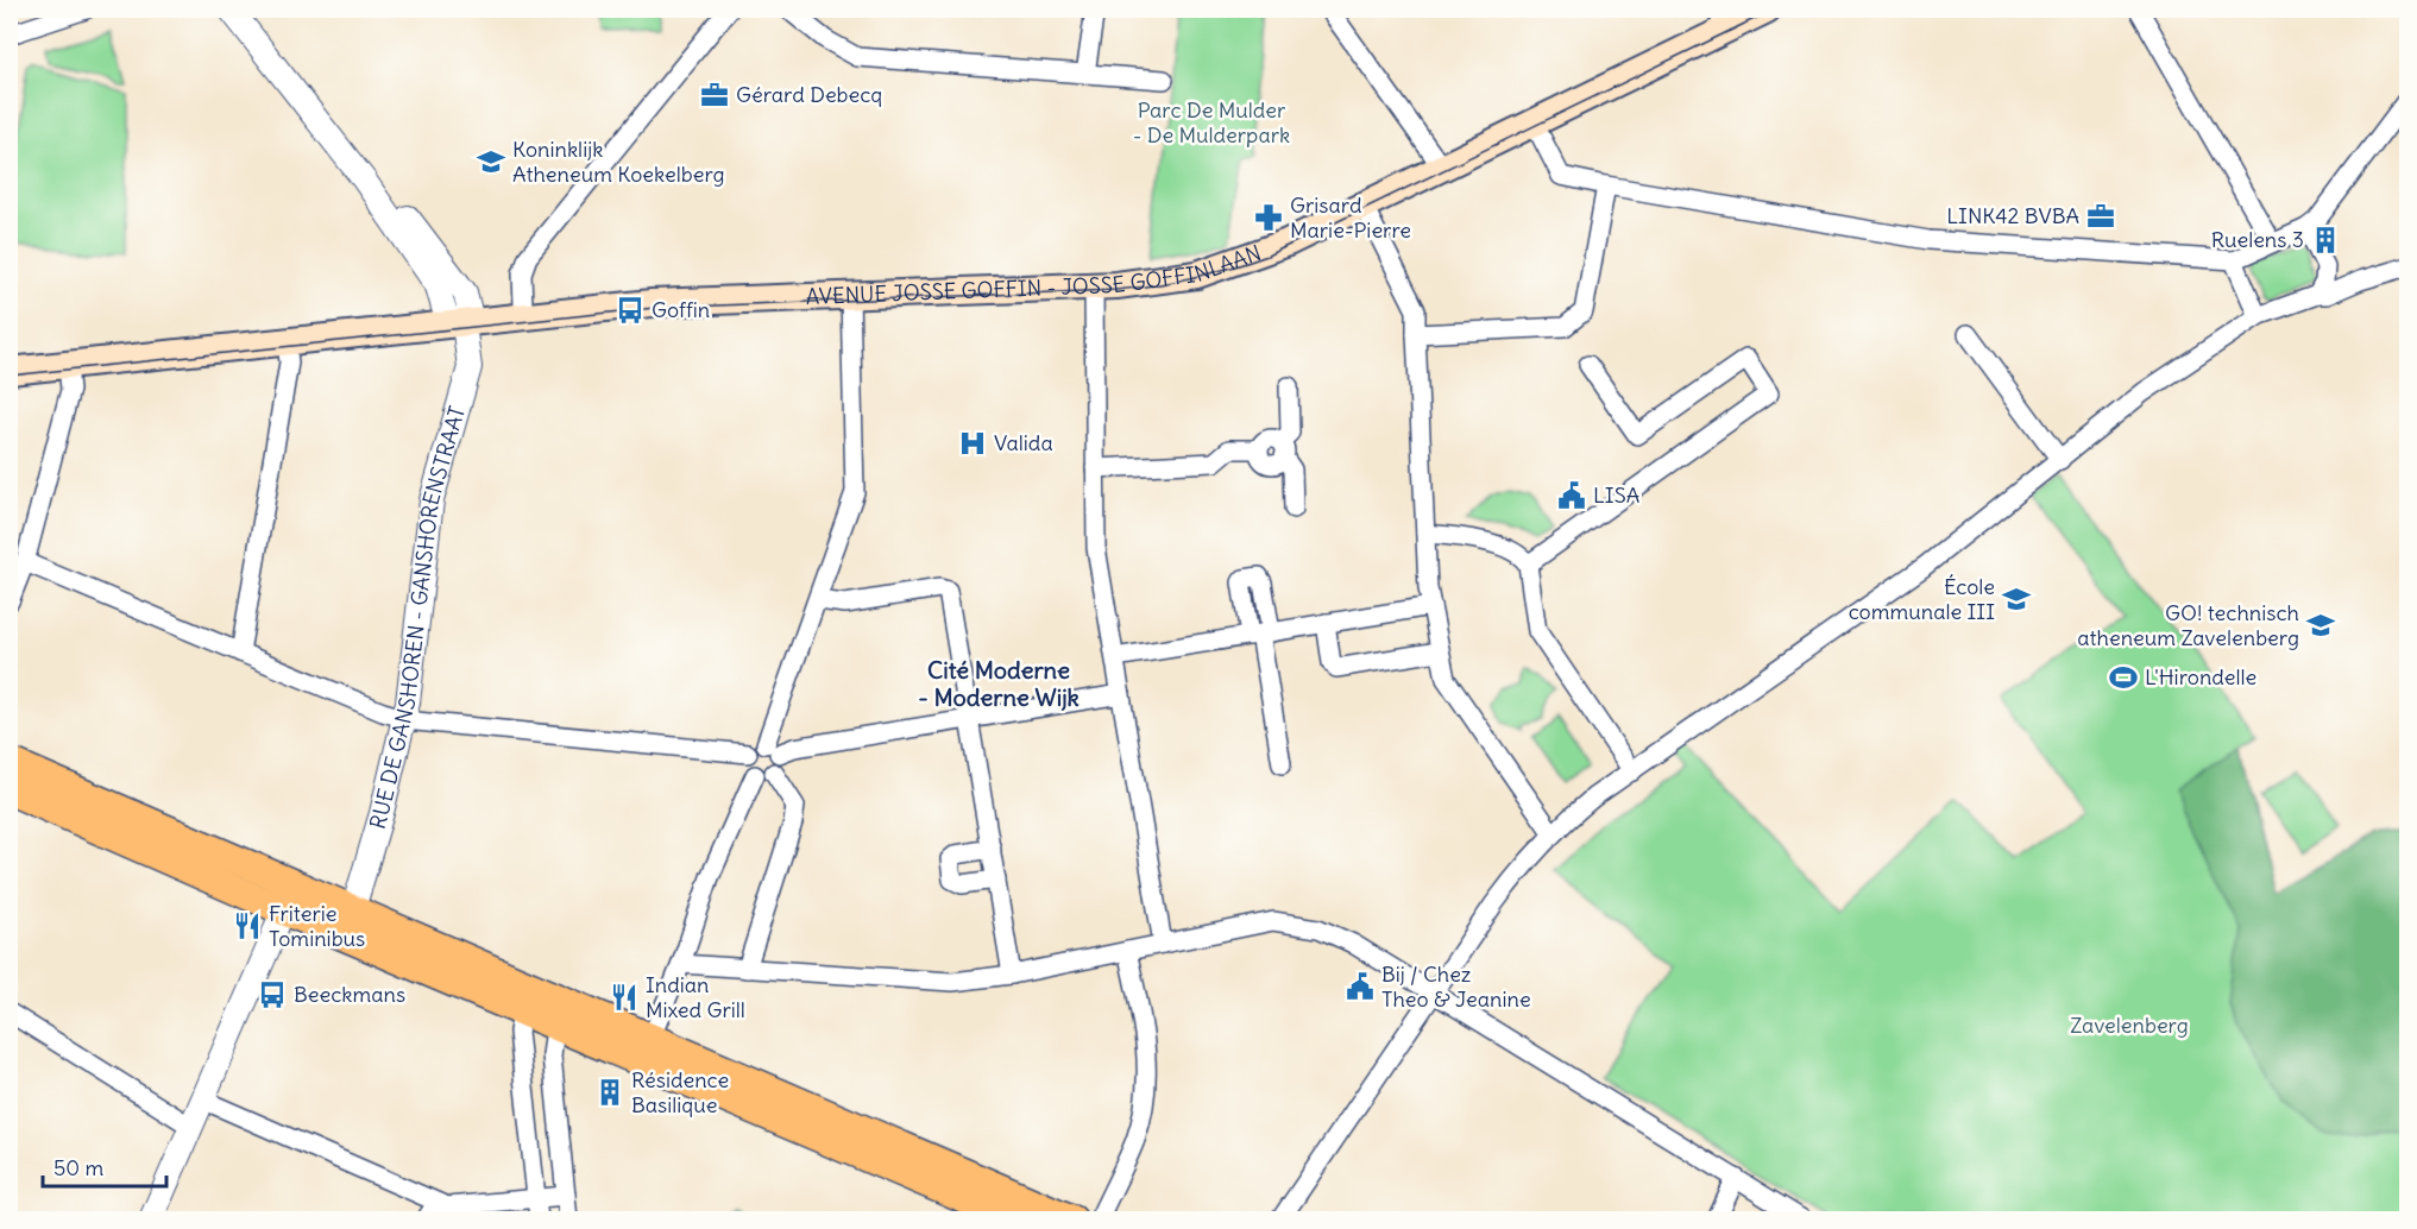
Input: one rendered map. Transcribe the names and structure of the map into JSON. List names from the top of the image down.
{
  "streets": {
    "main road": ["AVENUE JOSSE GOFFIN - JOSSE GOFFINLAAN"],
    "street": ["RUE DE GANSHOREN - GANSHORENSTRAAT"]
  },
  "crossings": [
    ["AVENUE JOSSE GOFFIN - JOSSE GOFFINLAAN", "RUE DE GANSHOREN - GANSHORENSTRAAT"]
  ],
  "districts": ["Cité Moderne - Moderne Wijk"],
  "parks": ["Parc De Mulder - De Mulderpark", "Zavelenberg"],
  "places": {
    "office": ["Gérard Debecq", "LINK42 BVBA"],
    "school or university": ["Koninklijk Atheneum Koekelberg", "École communale III", "GO! technisch atheneum Zavelenberg"],
    "pharmacy": ["Grisard Marie-Pierre"],
    "building": ["Ruelens 3", "Résidence Basilique"],
    "bus stop": ["Goffin", "Beeckmans"],
    "hospital": ["Valida"],
    "public building": ["LISA", "Bij / Chez Theo & Jeanine"],
    "sports": ["L'Hirondelle"],
    "restaurant": ["Friterie Tominibus", "Indian Mixed Grill"]
  },
  "scale_bar": "50 m"
}
